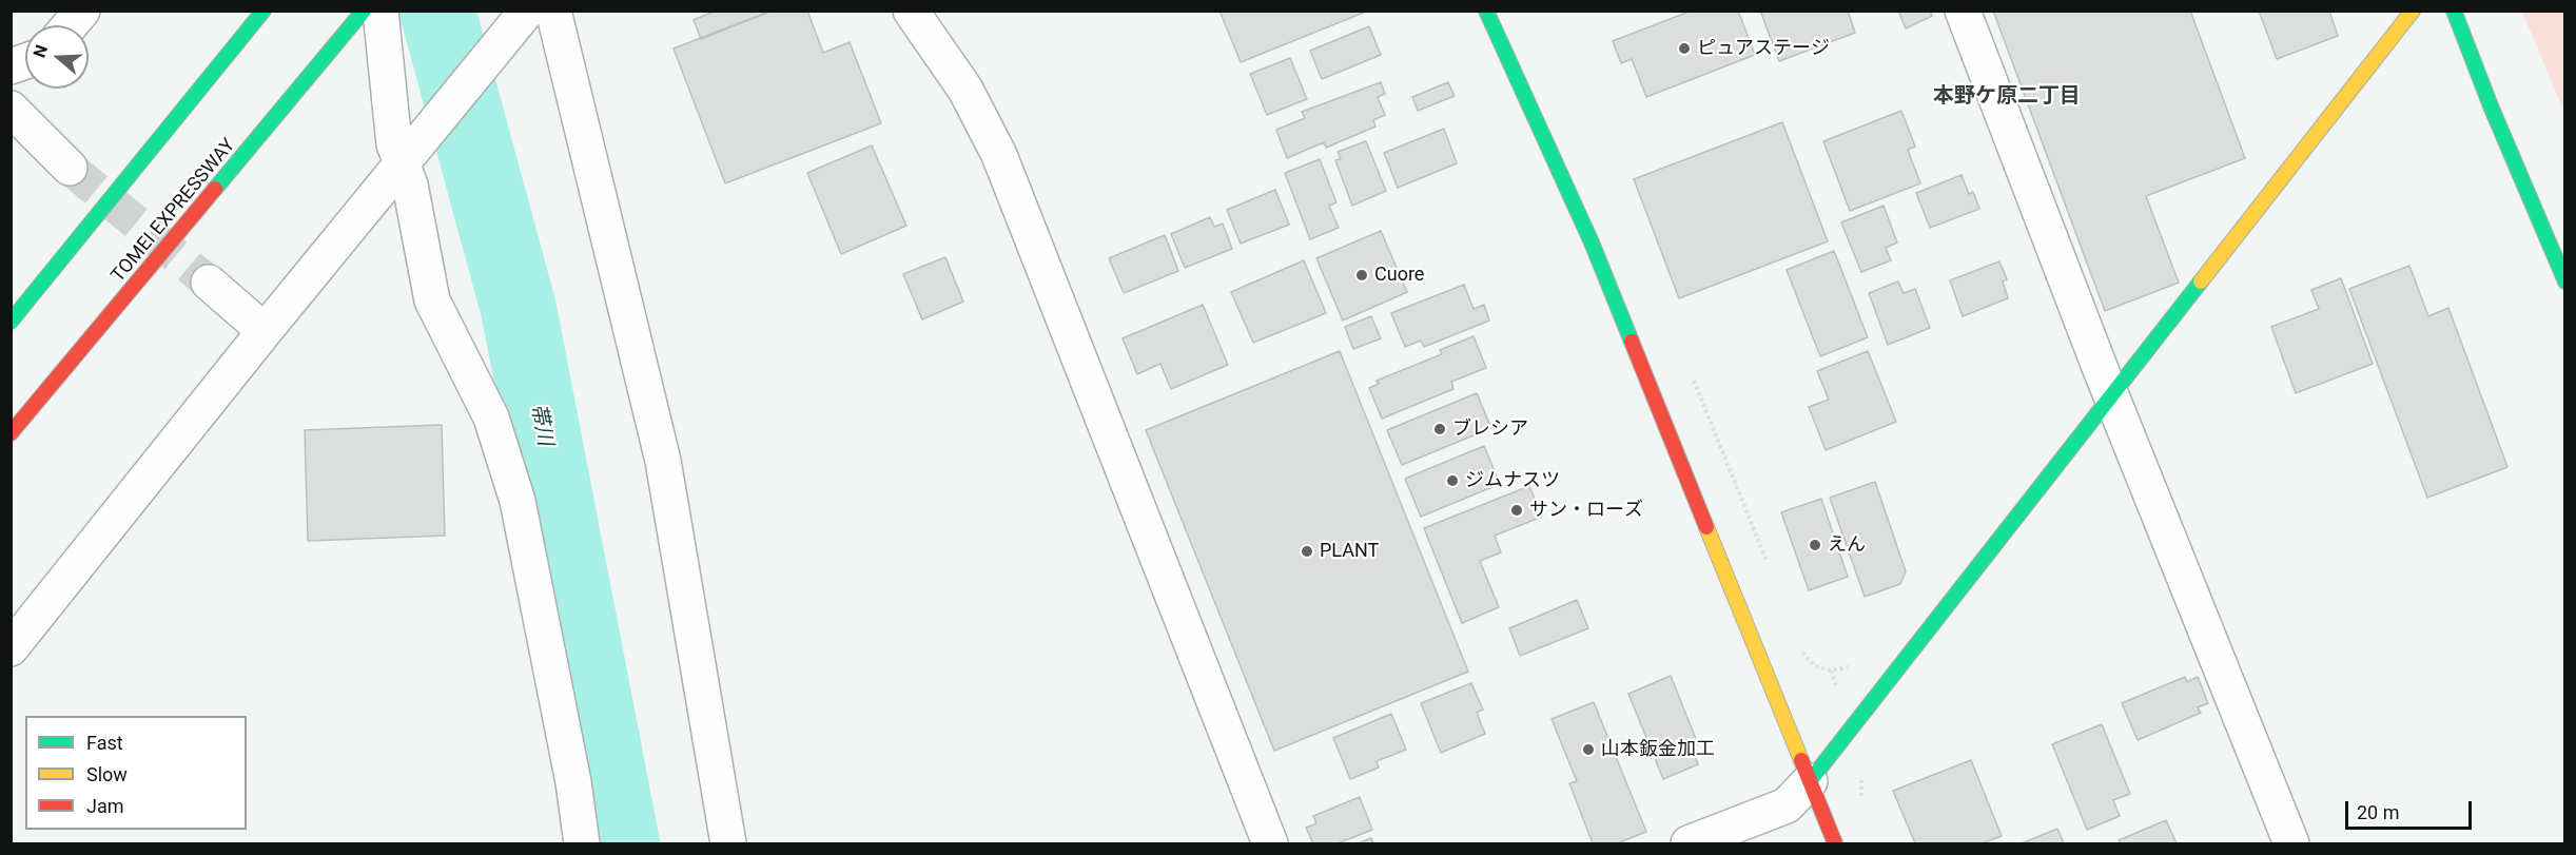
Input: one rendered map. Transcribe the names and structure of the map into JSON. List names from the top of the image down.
{
  "streets": {
    "main road": ["TOMEI EXPRESSWAY"]
  },
  "districts": ["本野ケ原二丁目"],
  "water": ["帯川"],
  "places": [
    "ピュアステージ",
    "Cuore",
    "ブレシア",
    "ジムナスツ",
    "サン・ローズ",
    "えん",
    "PLANT",
    "山本鈑金加工"
  ],
  "legend": ["Fast", "Slow", "Jam"],
  "scale_bar": "20 m",
  "north": "left"
}
